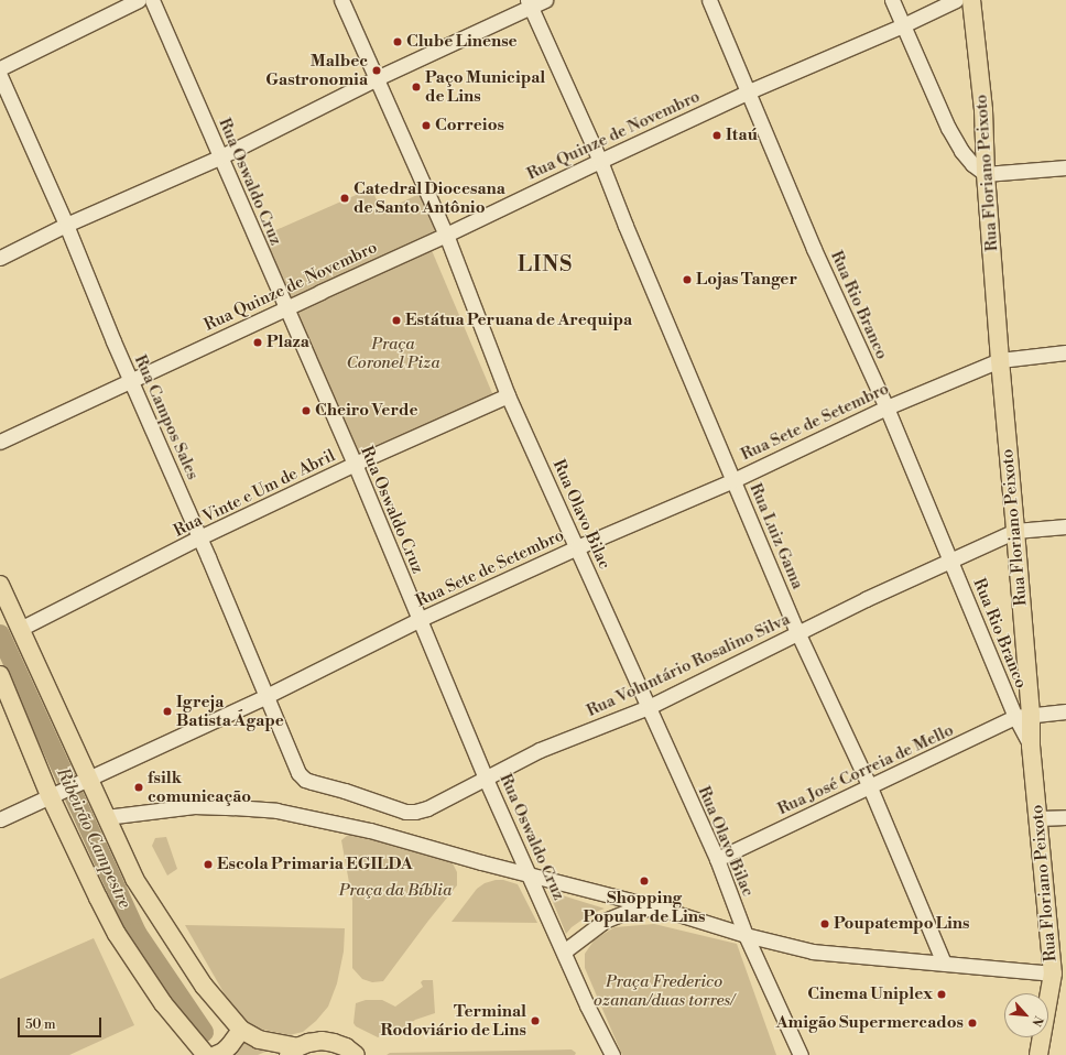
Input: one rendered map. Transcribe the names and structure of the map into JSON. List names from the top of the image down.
{
  "streets": {
    "main road": ["Rua Floriano Peixoto"],
    "street": [
      "Rua Quinze de Novembro",
      "Rua Oswaldo Cruz",
      "Rua Rio Branco",
      "Rua Campos Sales",
      "Rua Sete de Setembro",
      "Rua Vinte e Um de Abril",
      "Rua Olavo Bilac",
      "Rua Luiz Gama",
      "Rua Voluntário Rosalino Silva",
      "Rua José Correia de Mello"
    ]
  },
  "crossings": [
    ["Rua Quinze de Novembro", "Rua Oswaldo Cruz"],
    ["Rua Quinze de Novembro", "Rua Rio Branco"],
    ["Rua Quinze de Novembro", "Rua Campos Sales"],
    ["Rua Quinze de Novembro", "Rua Olavo Bilac"],
    ["Rua Quinze de Novembro", "Rua Luiz Gama"],
    ["Rua Floriano Peixoto", "Rua Rio Branco"],
    ["Rua Floriano Peixoto", "Rua Sete de Setembro"],
    ["Rua Floriano Peixoto", "Rua Voluntário Rosalino Silva"],
    ["Rua Floriano Peixoto", "Rua José Correia de Mello"],
    ["Rua Oswaldo Cruz", "Rua Sete de Setembro"],
    ["Rua Oswaldo Cruz", "Rua Vinte e Um de Abril"],
    ["Rua Oswaldo Cruz", "Rua Voluntário Rosalino Silva"],
    ["Rua Rio Branco", "Rua Sete de Setembro"],
    ["Rua Rio Branco", "Rua Voluntário Rosalino Silva"],
    ["Rua Rio Branco", "Rua José Correia de Mello"],
    ["Rua Campos Sales", "Rua Sete de Setembro"],
    ["Rua Campos Sales", "Rua Vinte e Um de Abril"],
    ["Rua Campos Sales", "Rua Voluntário Rosalino Silva"],
    ["Rua Sete de Setembro", "Rua Olavo Bilac"],
    ["Rua Sete de Setembro", "Rua Luiz Gama"],
    ["Rua Vinte e Um de Abril", "Rua Olavo Bilac"],
    ["Rua Olavo Bilac", "Rua Voluntário Rosalino Silva"],
    ["Rua Olavo Bilac", "Rua José Correia de Mello"],
    ["Rua Luiz Gama", "Rua Voluntário Rosalino Silva"],
    ["Rua Luiz Gama", "Rua José Correia de Mello"]
  ],
  "districts": ["LINS"],
  "water": ["Ribeirão Campestre"],
  "parks": ["Praça Coronel Piza", "Praça da Bíblia", "Praça Frederico ozanan/duas torres/"],
  "places": [
    "Clube Linense",
    "Malbec Gastronomia",
    "Paço Municipal de Lins",
    "Correios",
    "Itaú",
    "Catedral Diocesana de Santo Antônio",
    "Lojas Tanger",
    "Estátua Peruana de Arequipa",
    "Plaza",
    "Cheiro Verde",
    "Igreja Batista Ágape",
    "fsilk comunicação",
    "Escola Primaria EGILDA",
    "Shopping Popular de Lins",
    "Poupatempo Lins",
    "Cinema Uniplex",
    "Terminal Rodoviário de Lins",
    "Amigão Supermercados"
  ],
  "scale_bar": "50 m",
  "north": "bottom right"
}
